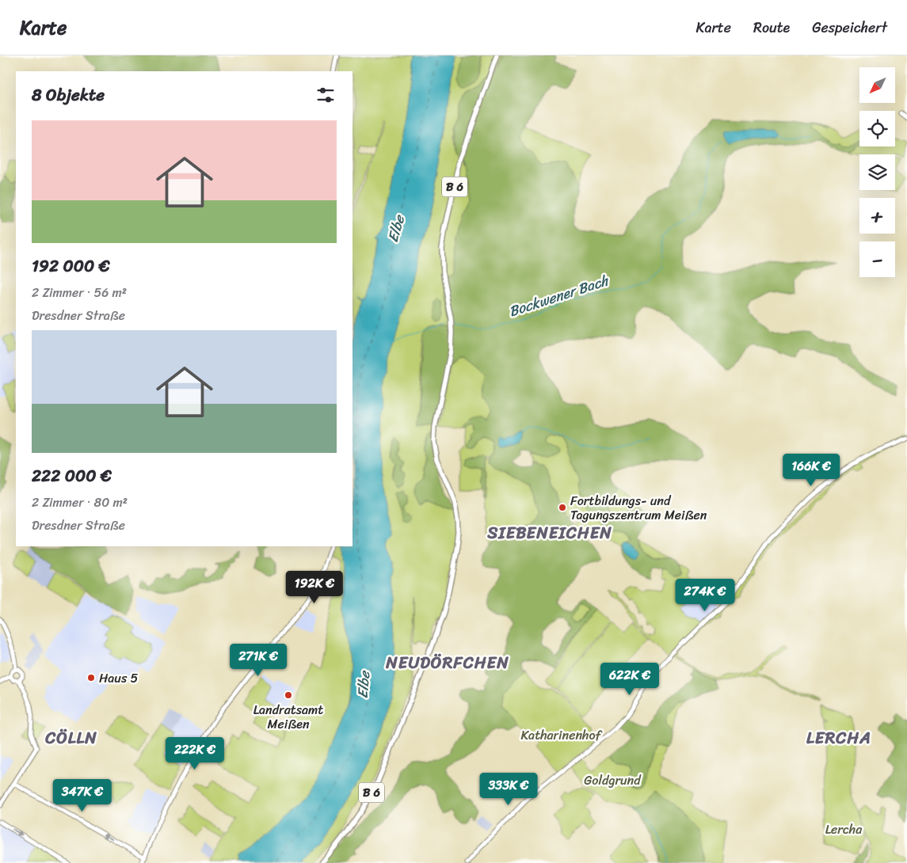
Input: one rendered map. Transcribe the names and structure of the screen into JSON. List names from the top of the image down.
{
  "streets": {
    "main road": ["B 6"]
  },
  "districts": [
    "SIEBENEICHEN",
    "NEUDÖRFCHEN",
    "CÖLLN",
    "LERCHA"
  ],
  "water": ["Elbe", "Bockwener Bach"],
  "parks": ["Katharinenhof", "Goldgrund", "Lercha"],
  "places": ["Fortbildungs- und Tagungszentrum Meißen", "Haus 5", "Landratsamt Meißen"],
  "north": "bottom left",
  "page": {
    "header": "Karte",
    "nav": ["Karte", "Route", "Gespeichert"],
    "map_buttons": ["+", "−"],
    "heading": "8 Objekte",
    "list": [
      {
        "name": "192 000 €",
        "note": "2 Zimmer · 56 m² · Dresdner Straße"
      },
      {
        "name": "222 000 €",
        "note": "2 Zimmer · 80 m² · Dresdner Straße"
      }
    ],
    "price": [
      "166K €",
      "192K €",
      "274K €",
      "271K €",
      "622K €",
      "222K €",
      "333K €",
      "347K €"
    ]
  }
}
